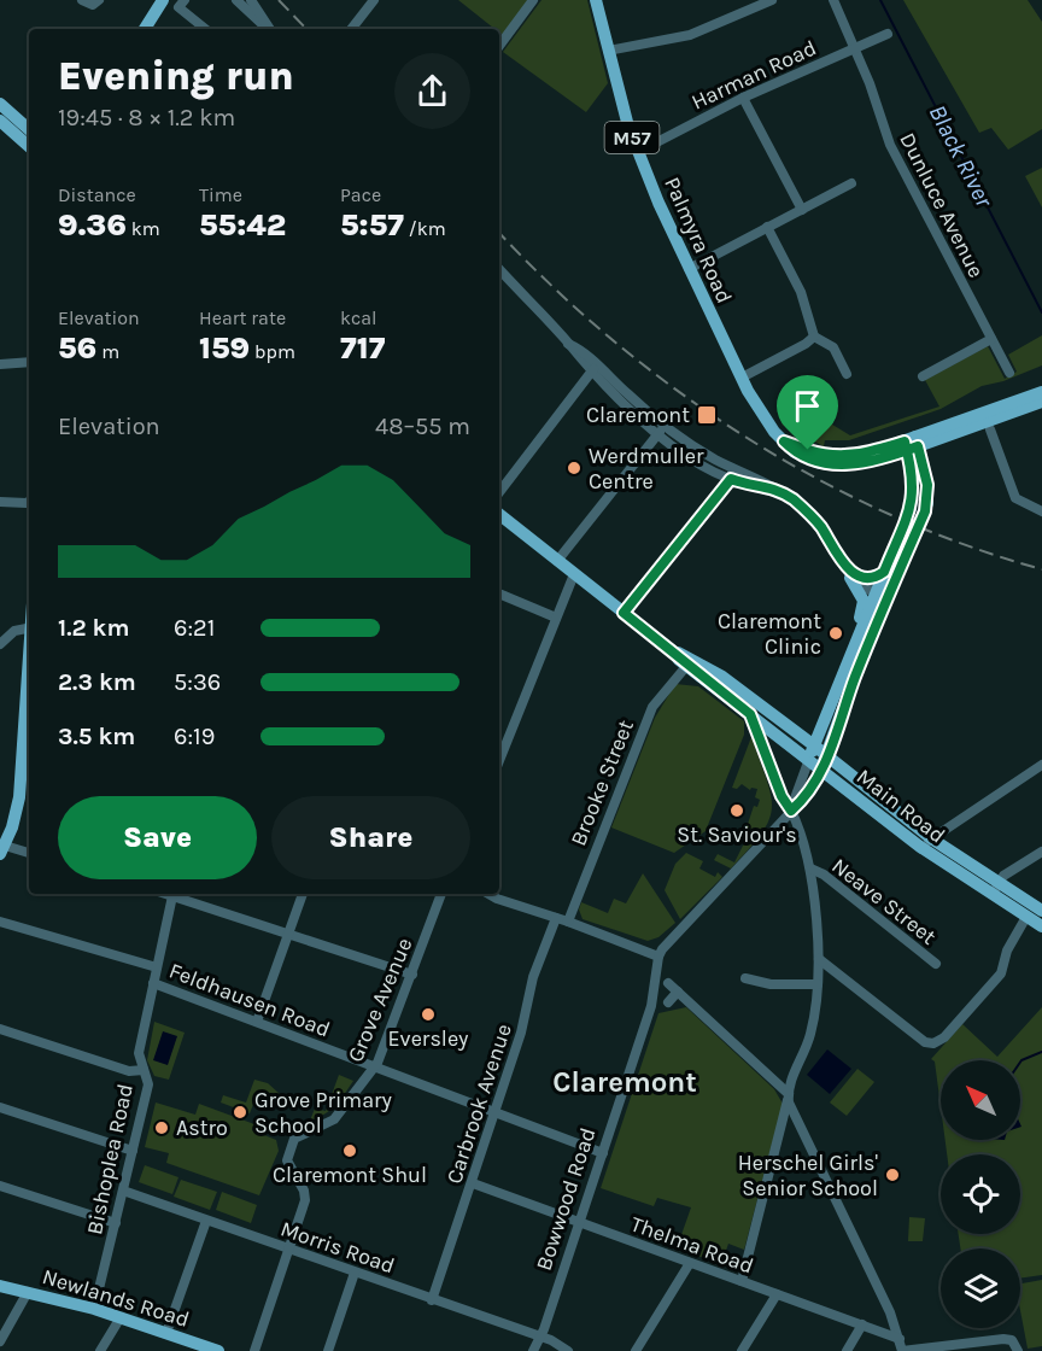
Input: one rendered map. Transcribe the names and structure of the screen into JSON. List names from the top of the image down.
{
  "streets": {
    "main road": [
      "M57",
      "Palmyra Road",
      "Main Road",
      "Newlands Road"
    ],
    "street": [
      "Harman Road",
      "Dunluce Avenue",
      "Brooke Street",
      "Neave Street",
      "Feldhausen Road",
      "Grove Avenue",
      "Carbrook Avenue",
      "Bishoplea Road",
      "Bowwood Road",
      "Thelma Road",
      "Morris Road"
    ]
  },
  "crossings": [
    ["Harman Road", "Dunluce Avenue"],
    ["Harman Road", "Palmyra Road"],
    ["Brooke Street", "Main Road"],
    ["Feldhausen Road", "Grove Avenue"],
    ["Feldhausen Road", "Carbrook Avenue"],
    ["Feldhausen Road", "Bishoplea Road"],
    ["Feldhausen Road", "Bowwood Road"],
    ["Grove Avenue", "Morris Road"],
    ["Carbrook Avenue", "Thelma Road"],
    ["Carbrook Avenue", "Morris Road"],
    ["Bishoplea Road", "Morris Road"],
    ["Bishoplea Road", "Newlands Road"],
    ["Bowwood Road", "Thelma Road"],
    ["Bowwood Road", "Morris Road"]
  ],
  "districts": ["Claremont"],
  "water": ["Black River"],
  "places": {
    "transit": ["Claremont"],
    "other": [
      "Werdmuller Centre",
      "Claremont Clinic",
      "St. Saviour's",
      "Eversley",
      "Grove Primary School",
      "Astro",
      "Claremont Shul",
      "Herschel Girls' Senior School"
    ]
  },
  "north": "top left",
  "page": {
    "heading": ["Evening run", "19:45 · 8 × 1.2 km"],
    "stats": [
      ["Distance", "9.36 km"],
      ["Time", "55:42"],
      ["Pace", "5:57 /km"],
      ["Elevation", "56 m"],
      ["Heart rate", "159 bpm"],
      ["kcal", "717"]
    ],
    "chart": ["Elevation", "48–55 m"],
    "list": [
      {
        "name": "1.2 km",
        "note": "6:21"
      },
      {
        "name": "2.3 km",
        "note": "5:36"
      },
      {
        "name": "3.5 km",
        "note": "6:19"
      }
    ],
    "buttons": ["Save", "Share"]
  }
}
